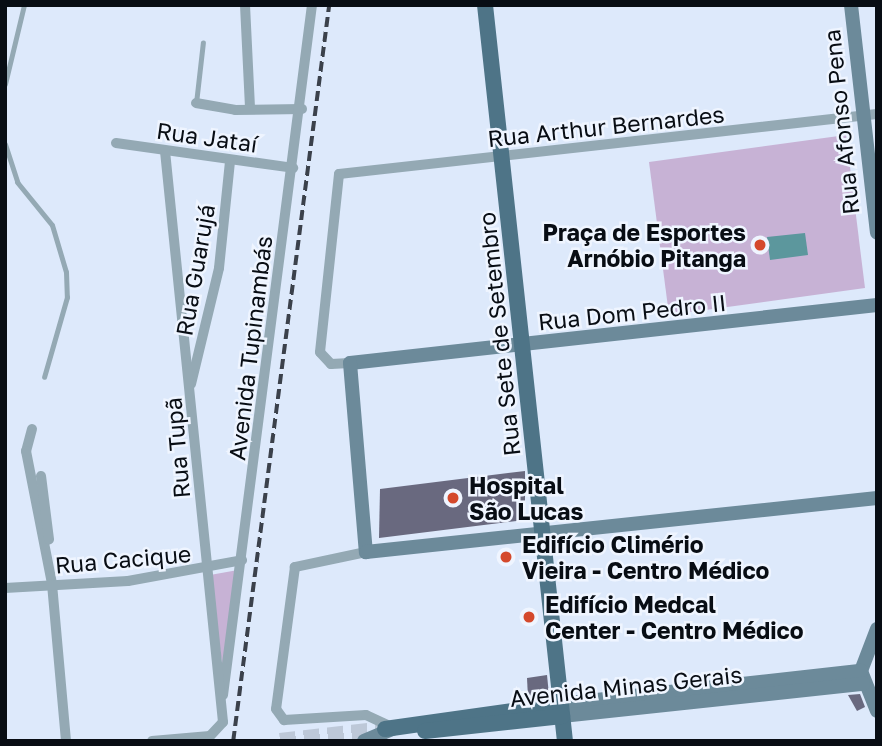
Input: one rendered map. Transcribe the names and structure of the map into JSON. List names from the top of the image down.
{
  "streets": {
    "main road": ["Rua Sete de Setembro", "Avenida Minas Gerais"],
    "street": [
      "Rua Afonso Pena",
      "Rua Arthur Bernardes",
      "Rua Jataí",
      "Rua Guarujá",
      "Rua Dom Pedro II",
      "Avenida Tupinambás",
      "Rua Tupã",
      "Rua Cacique"
    ]
  },
  "crossings": [
    ["Rua Afonso Pena", "Rua Arthur Bernardes"],
    ["Rua Arthur Bernardes", "Rua Dom Pedro II"],
    ["Rua Arthur Bernardes", "Rua Sete de Setembro"],
    ["Rua Jataí", "Rua Guarujá"],
    ["Rua Jataí", "Avenida Tupinambás"],
    ["Rua Jataí", "Rua Tupã"],
    ["Rua Guarujá", "Rua Tupã"],
    ["Rua Dom Pedro II", "Rua Sete de Setembro"],
    ["Rua Sete de Setembro", "Avenida Minas Gerais"],
    ["Avenida Tupinambás", "Rua Tupã"],
    ["Avenida Tupinambás", "Rua Cacique"],
    ["Rua Tupã", "Rua Cacique"]
  ],
  "places": [
    "Praça de Esportes Arnóbio Pitanga",
    "Hospital São Lucas",
    "Edifício Climério Vieira - Centro Médico",
    "Edifício Medcal Center - Centro Médico"
  ]
}
